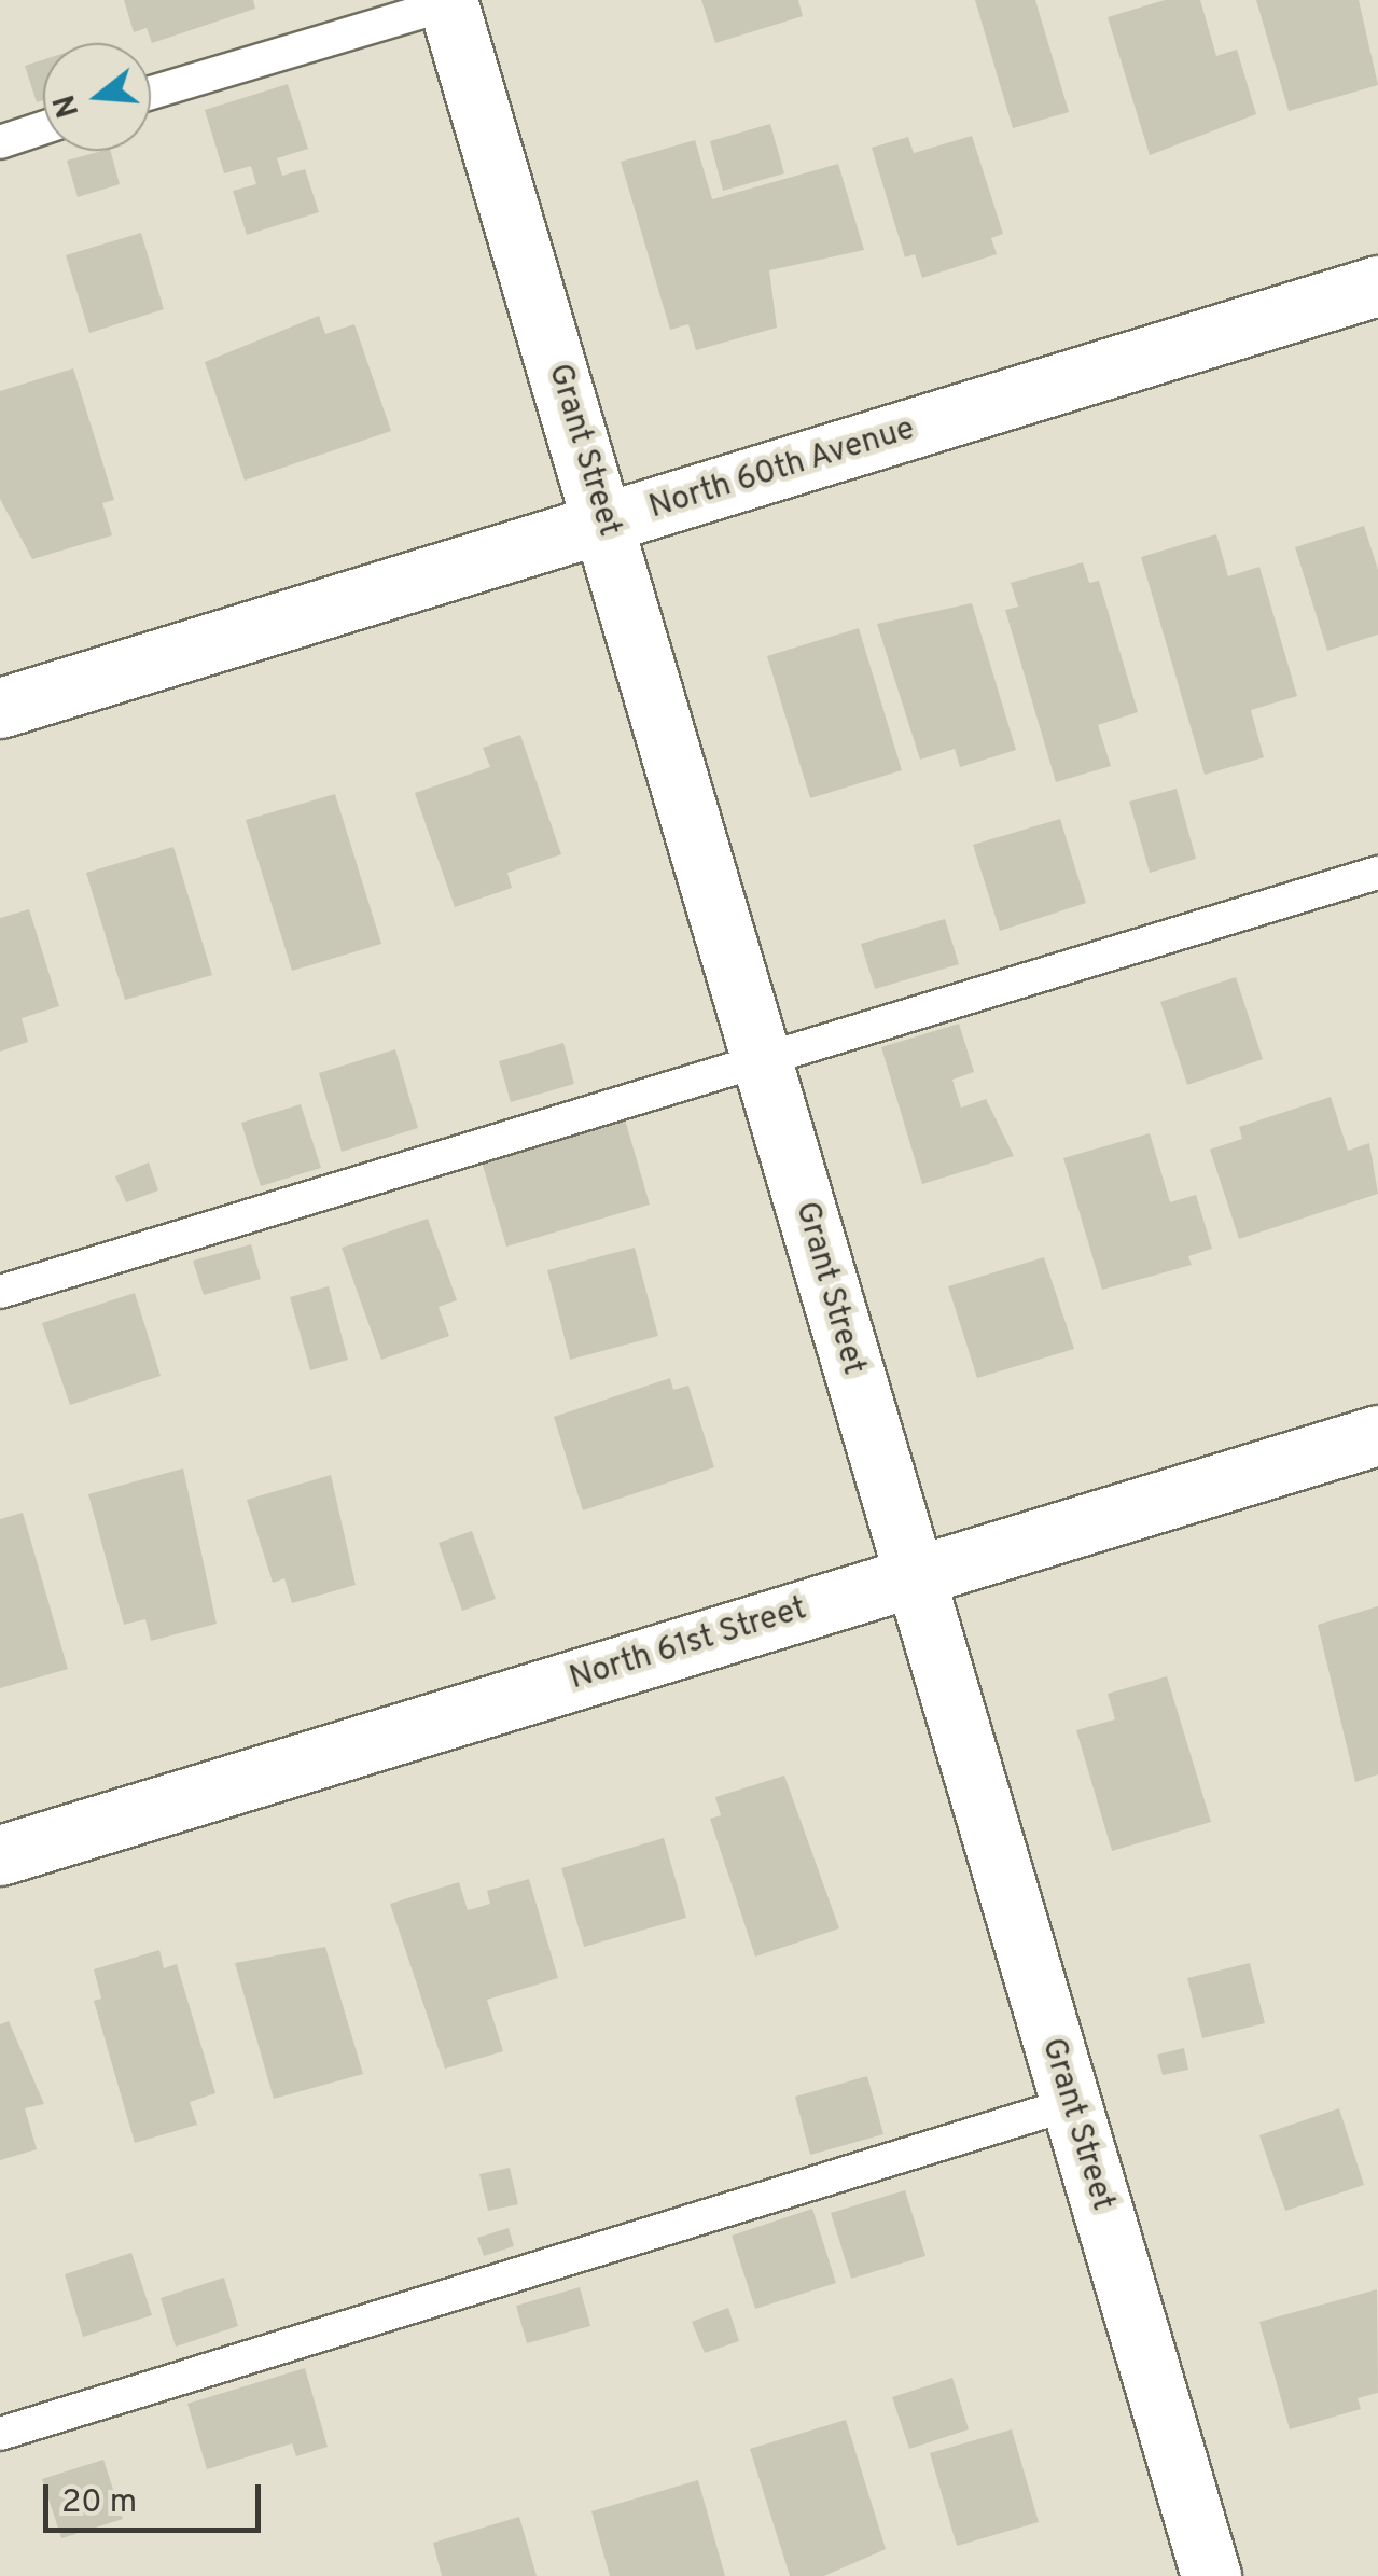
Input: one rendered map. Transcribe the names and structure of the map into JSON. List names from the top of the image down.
{
  "streets": {
    "street": ["Grant Street", "North 60th Avenue", "North 61st Street"]
  },
  "crossings": [
    ["Grant Street", "North 60th Avenue"],
    ["Grant Street", "North 61st Street"]
  ],
  "scale_bar": "20 m",
  "north": "left"
}
